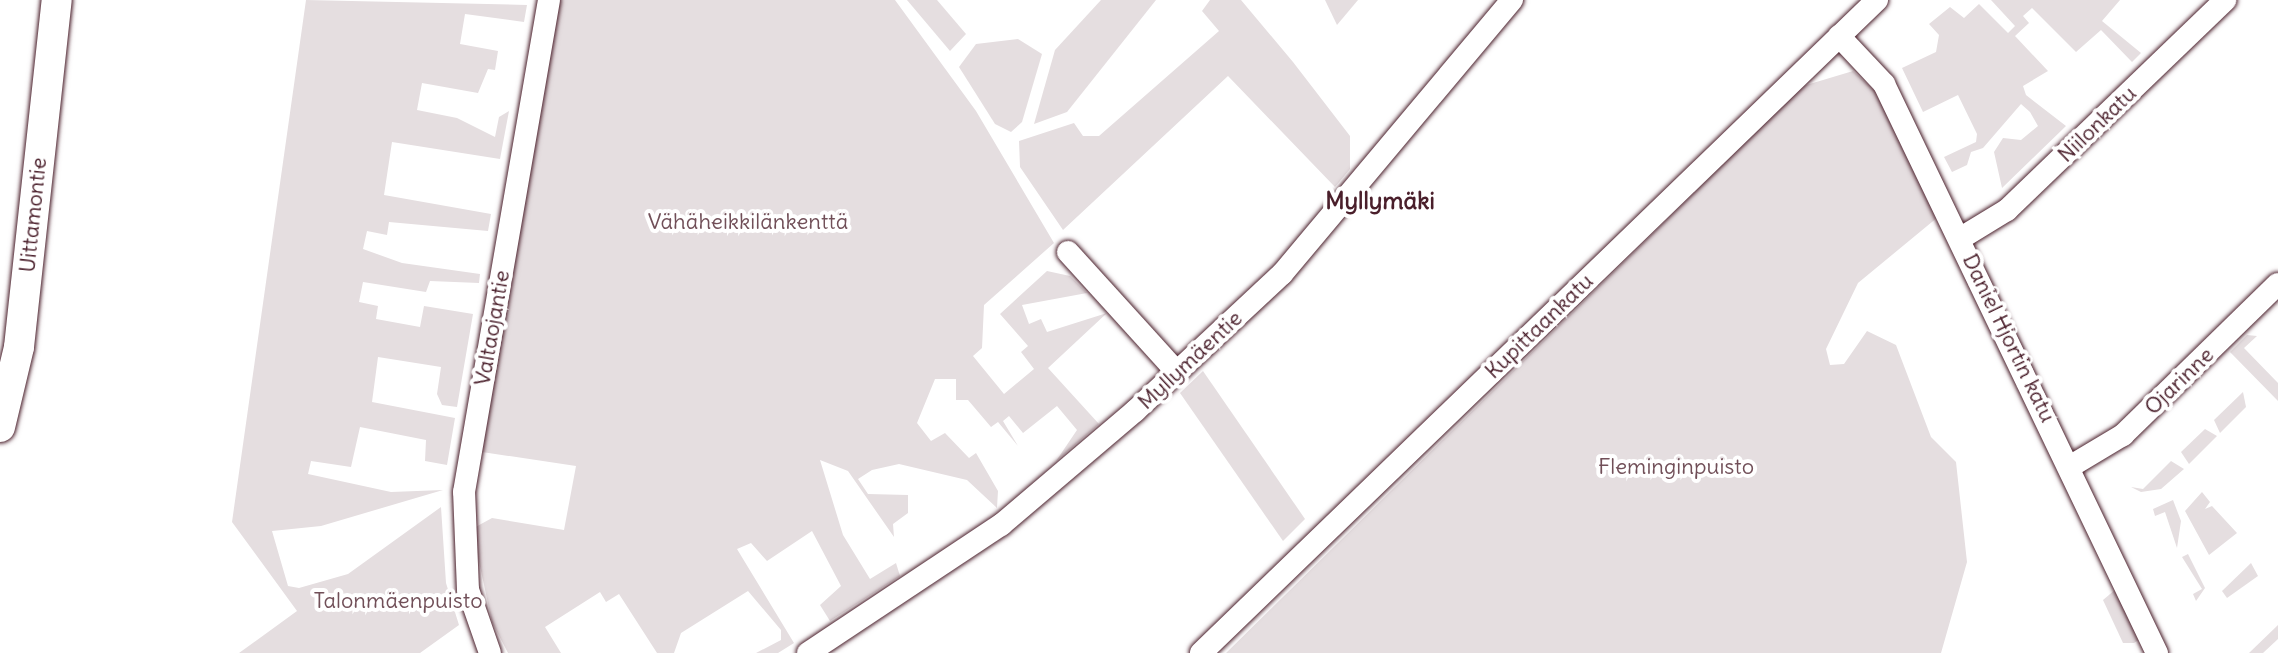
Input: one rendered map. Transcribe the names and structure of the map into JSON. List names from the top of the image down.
{
  "streets": {
    "street": [
      "Niilonkatu",
      "Uittamontie",
      "Kupittaankatu",
      "Valtaojantie",
      "Daniel Hjortin katu",
      "Myllymäentie",
      "Ojarinne"
    ]
  },
  "crossings": [
    ["Niilonkatu", "Daniel Hjortin katu"],
    ["Kupittaankatu", "Daniel Hjortin katu"],
    ["Daniel Hjortin katu", "Ojarinne"]
  ],
  "districts": ["Myllymäki"],
  "parks": ["Vähäheikkilänkenttä", "Fleminginpuisto", "Talonmäenpuisto"]
}
